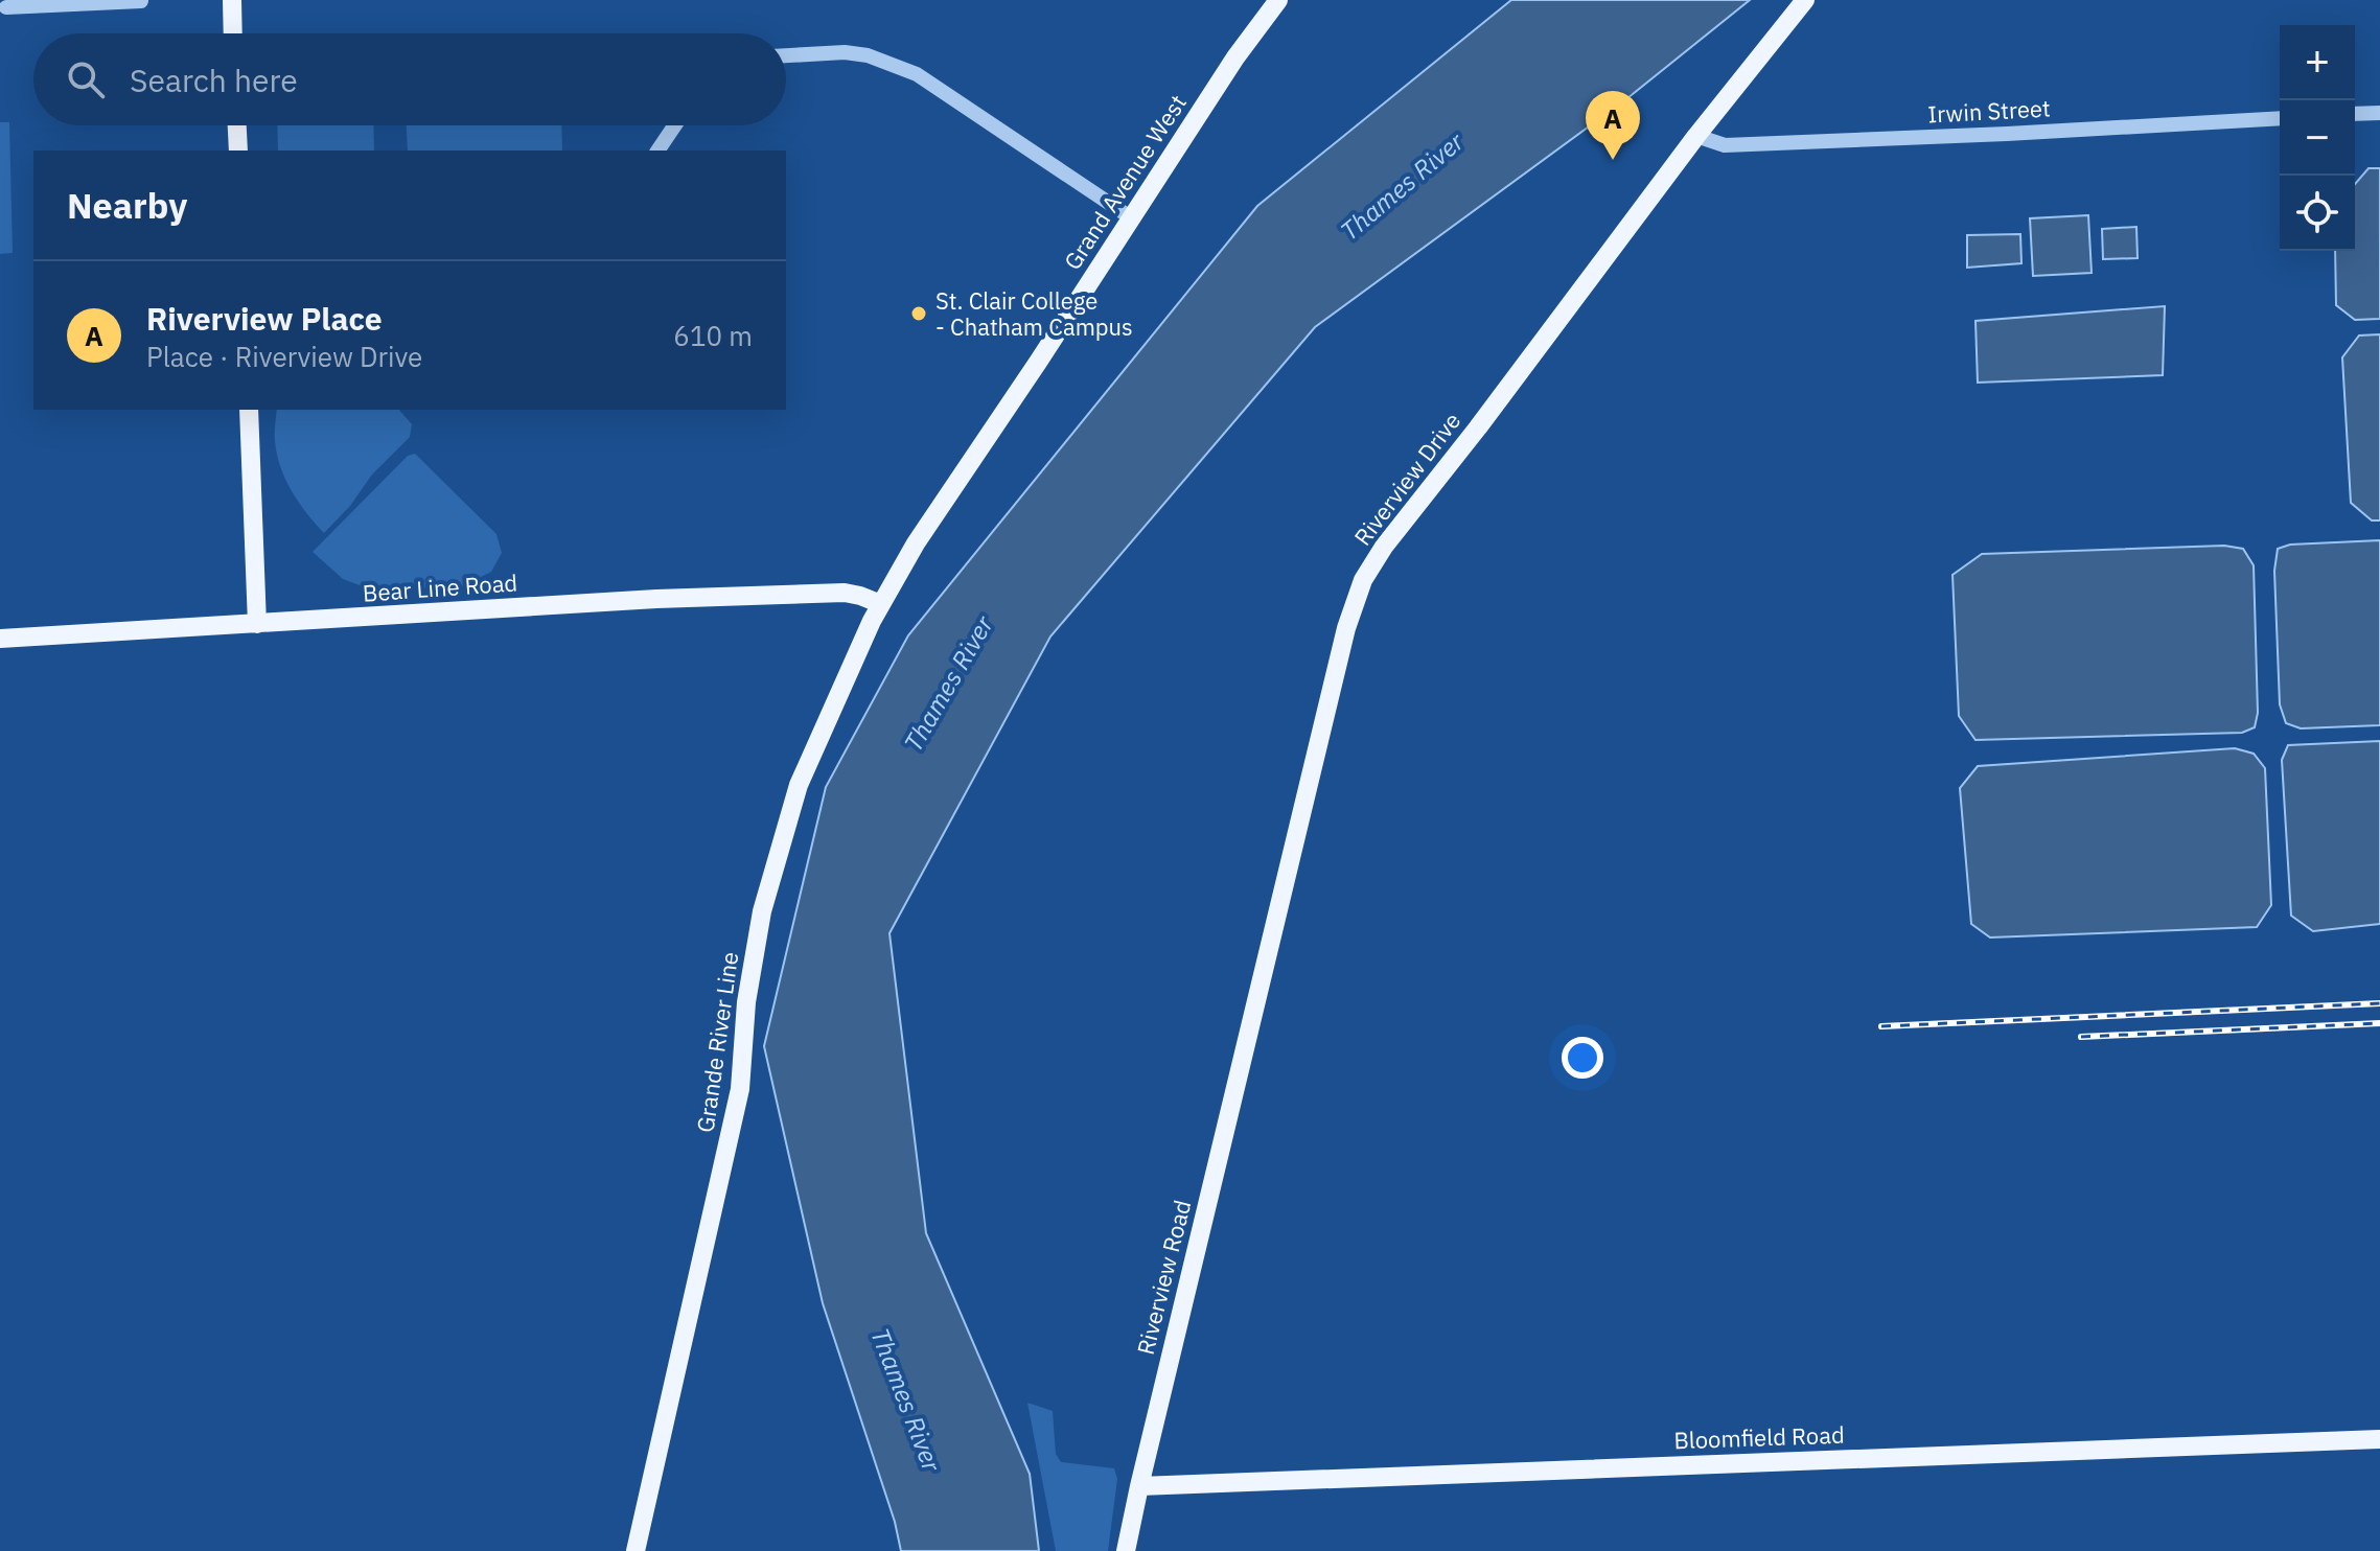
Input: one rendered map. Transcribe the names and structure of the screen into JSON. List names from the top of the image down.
{
  "streets": {
    "main road": [
      "Grand Avenue West",
      "Riverview Drive",
      "Bear Line Road",
      "Grande River Line",
      "Riverview Road",
      "Bloomfield Road"
    ],
    "street": ["Irwin Street"]
  },
  "crossings": [
    ["Irwin Street", "Riverview Drive"],
    ["Grand Avenue West", "Bear Line Road"],
    ["Grand Avenue West", "Grande River Line"],
    ["Riverview Drive", "Riverview Road"],
    ["Bear Line Road", "Grande River Line"],
    ["Riverview Road", "Bloomfield Road"]
  ],
  "water": ["Thames River"],
  "places": ["St. Clair College - Chatham Campus"],
  "page": {
    "map_buttons": ["+", "−"],
    "search": "Search here",
    "pins": "A",
    "heading": "Nearby",
    "list": [
      {
        "mark": "A",
        "name": "Riverview Place",
        "note": "Place · Riverview Drive",
        "value": "610 m"
      }
    ]
  }
}
